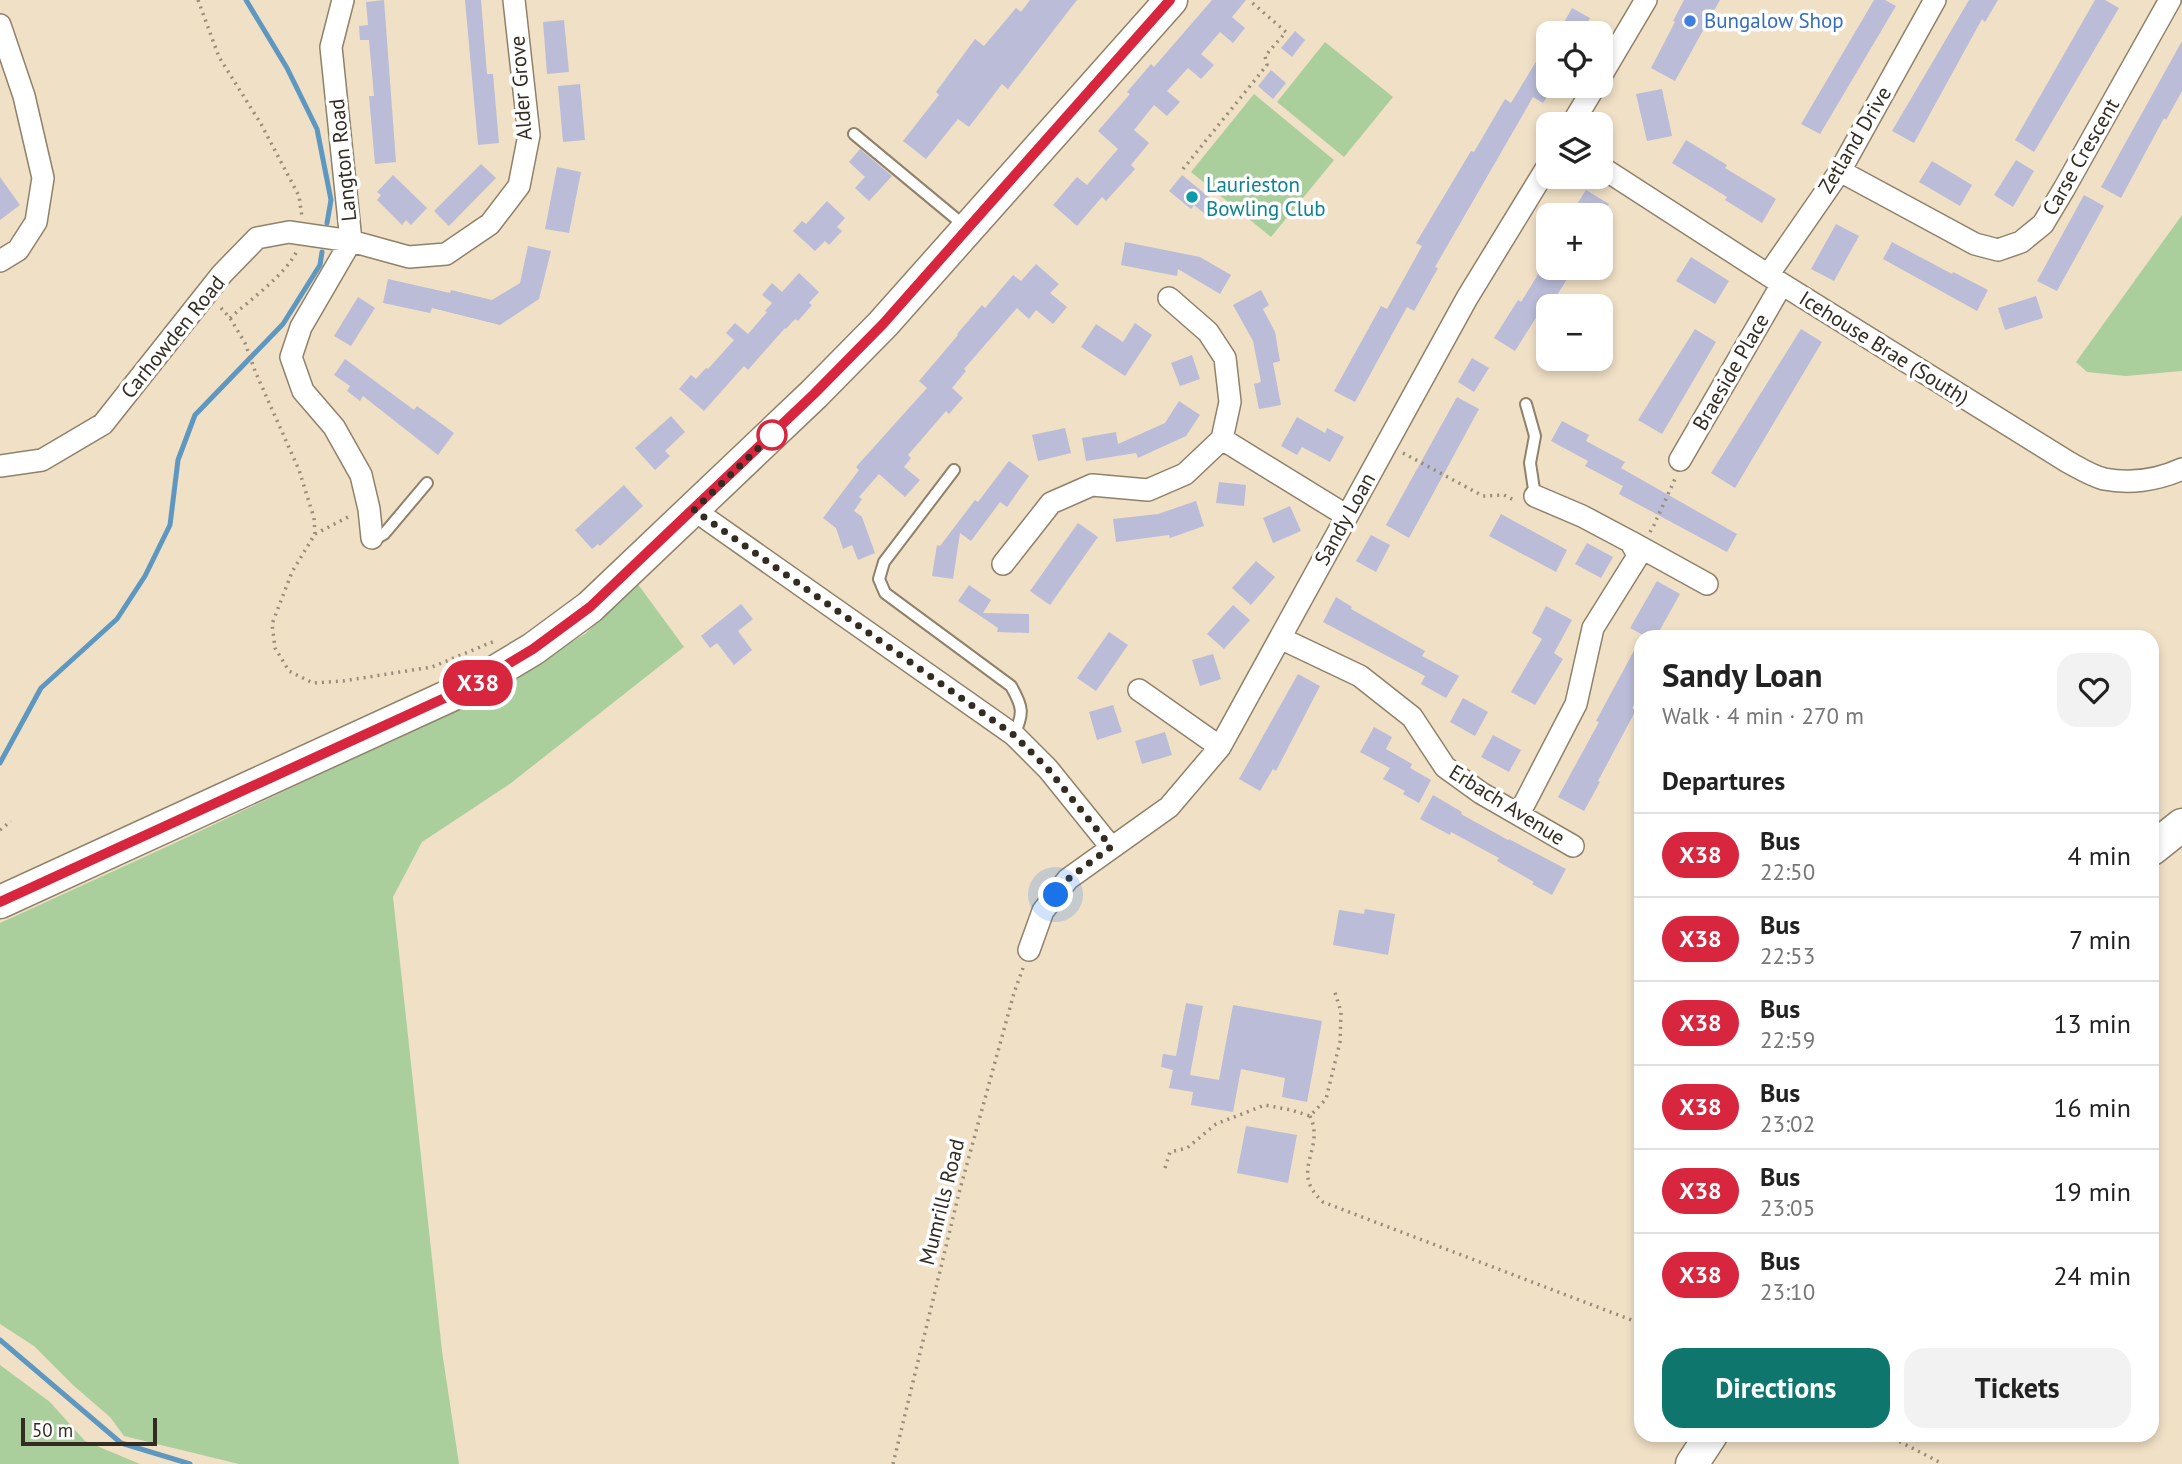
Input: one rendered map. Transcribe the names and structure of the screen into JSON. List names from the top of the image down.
{
  "streets": {
    "street": [
      "Alder Grove",
      "Zetland Drive",
      "Carse Crescent",
      "Langton Road",
      "Carhowden Road",
      "Icehouse Brae (South)",
      "Braeside Place",
      "Sandy Loan",
      "Erbach Avenue"
    ],
    "path": ["Mumrills Road"]
  },
  "crossings": [
    ["Alder Grove", "Langton Road"],
    ["Alder Grove", "Carhowden Road"],
    ["Zetland Drive", "Carse Crescent"],
    ["Zetland Drive", "Icehouse Brae (South)"],
    ["Zetland Drive", "Braeside Place"],
    ["Langton Road", "Carhowden Road"],
    ["Icehouse Brae (South)", "Braeside Place"],
    ["Sandy Loan", "Erbach Avenue"],
    ["Sandy Loan", "Mumrills Road"]
  ],
  "places": ["Bungalow Shop", "Laurieston Bowling Club"],
  "lines": ["bus line X38"],
  "scale_bar": "50 m",
  "page": {
    "on_map": "X38",
    "map_buttons": ["+", "−"],
    "heading": [
      ["Sandy Loan", "Walk · 4 min · 270 m"],
      "Departures"
    ],
    "list": [
      {
        "mark": "X38",
        "name": "Bus",
        "note": "22:50",
        "value": "4 min"
      },
      {
        "mark": "X38",
        "name": "Bus",
        "note": "22:53",
        "value": "7 min"
      },
      {
        "mark": "X38",
        "name": "Bus",
        "note": "22:59",
        "value": "13 min"
      },
      {
        "mark": "X38",
        "name": "Bus",
        "note": "23:02",
        "value": "16 min"
      },
      {
        "mark": "X38",
        "name": "Bus",
        "note": "23:05",
        "value": "19 min"
      },
      {
        "mark": "X38",
        "name": "Bus",
        "note": "23:10",
        "value": "24 min"
      }
    ],
    "buttons": ["Directions", "Tickets"],
    "scale": "50 m"
  }
}
